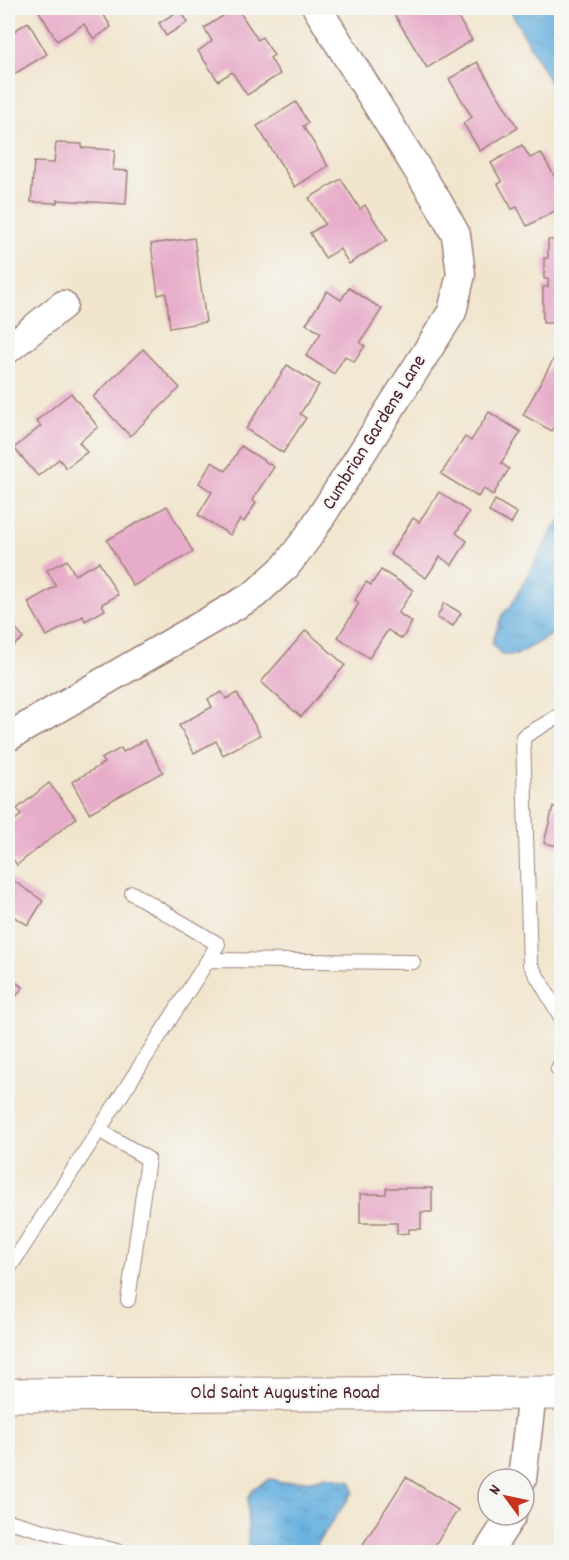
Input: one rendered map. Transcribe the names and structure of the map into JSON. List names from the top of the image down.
{
  "streets": {
    "main road": ["Old Saint Augustine Road"],
    "street": ["Cumbrian Gardens Lane"]
  },
  "north": "top left"
}
